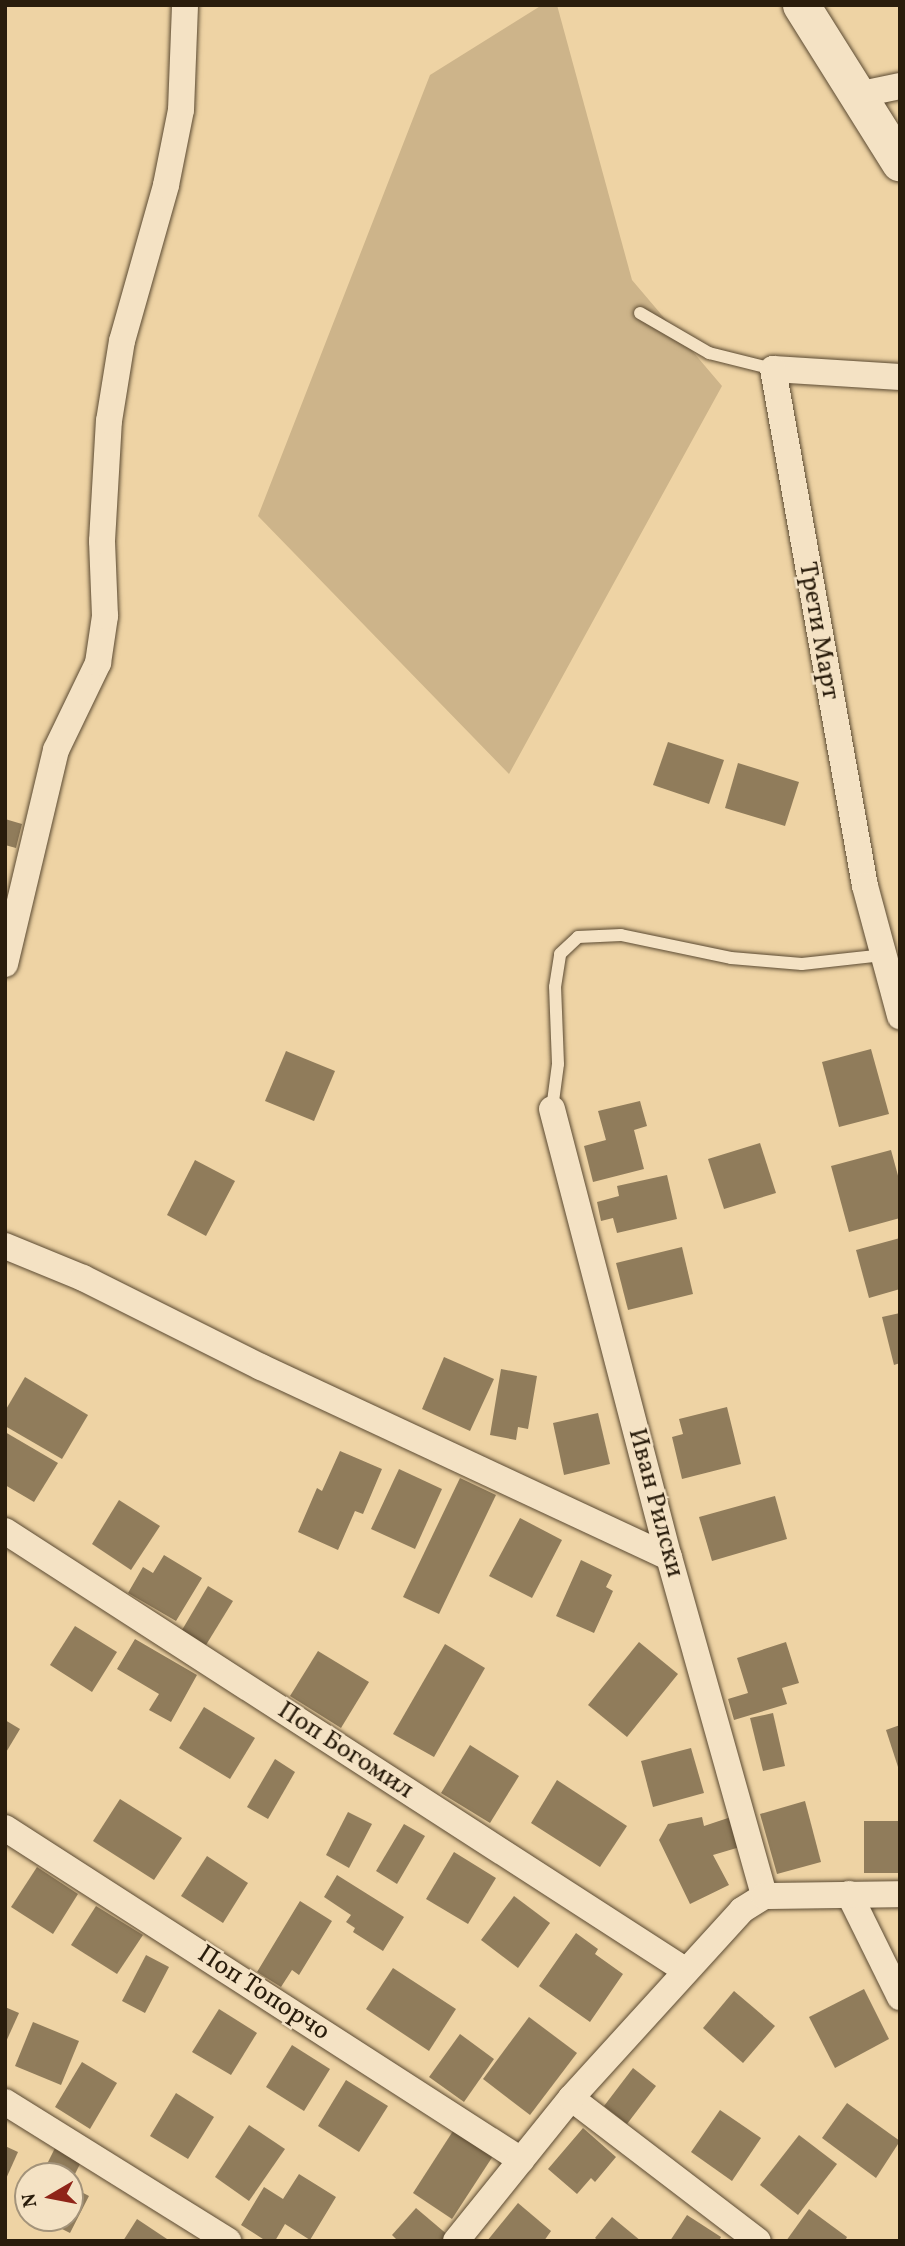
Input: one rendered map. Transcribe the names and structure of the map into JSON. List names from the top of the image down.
{
  "streets": {
    "street": [
      "Трети Март",
      "Иван Рилски",
      "Поп Богомил",
      "Поп Топорчо"
    ]
  },
  "north": "left"
}
